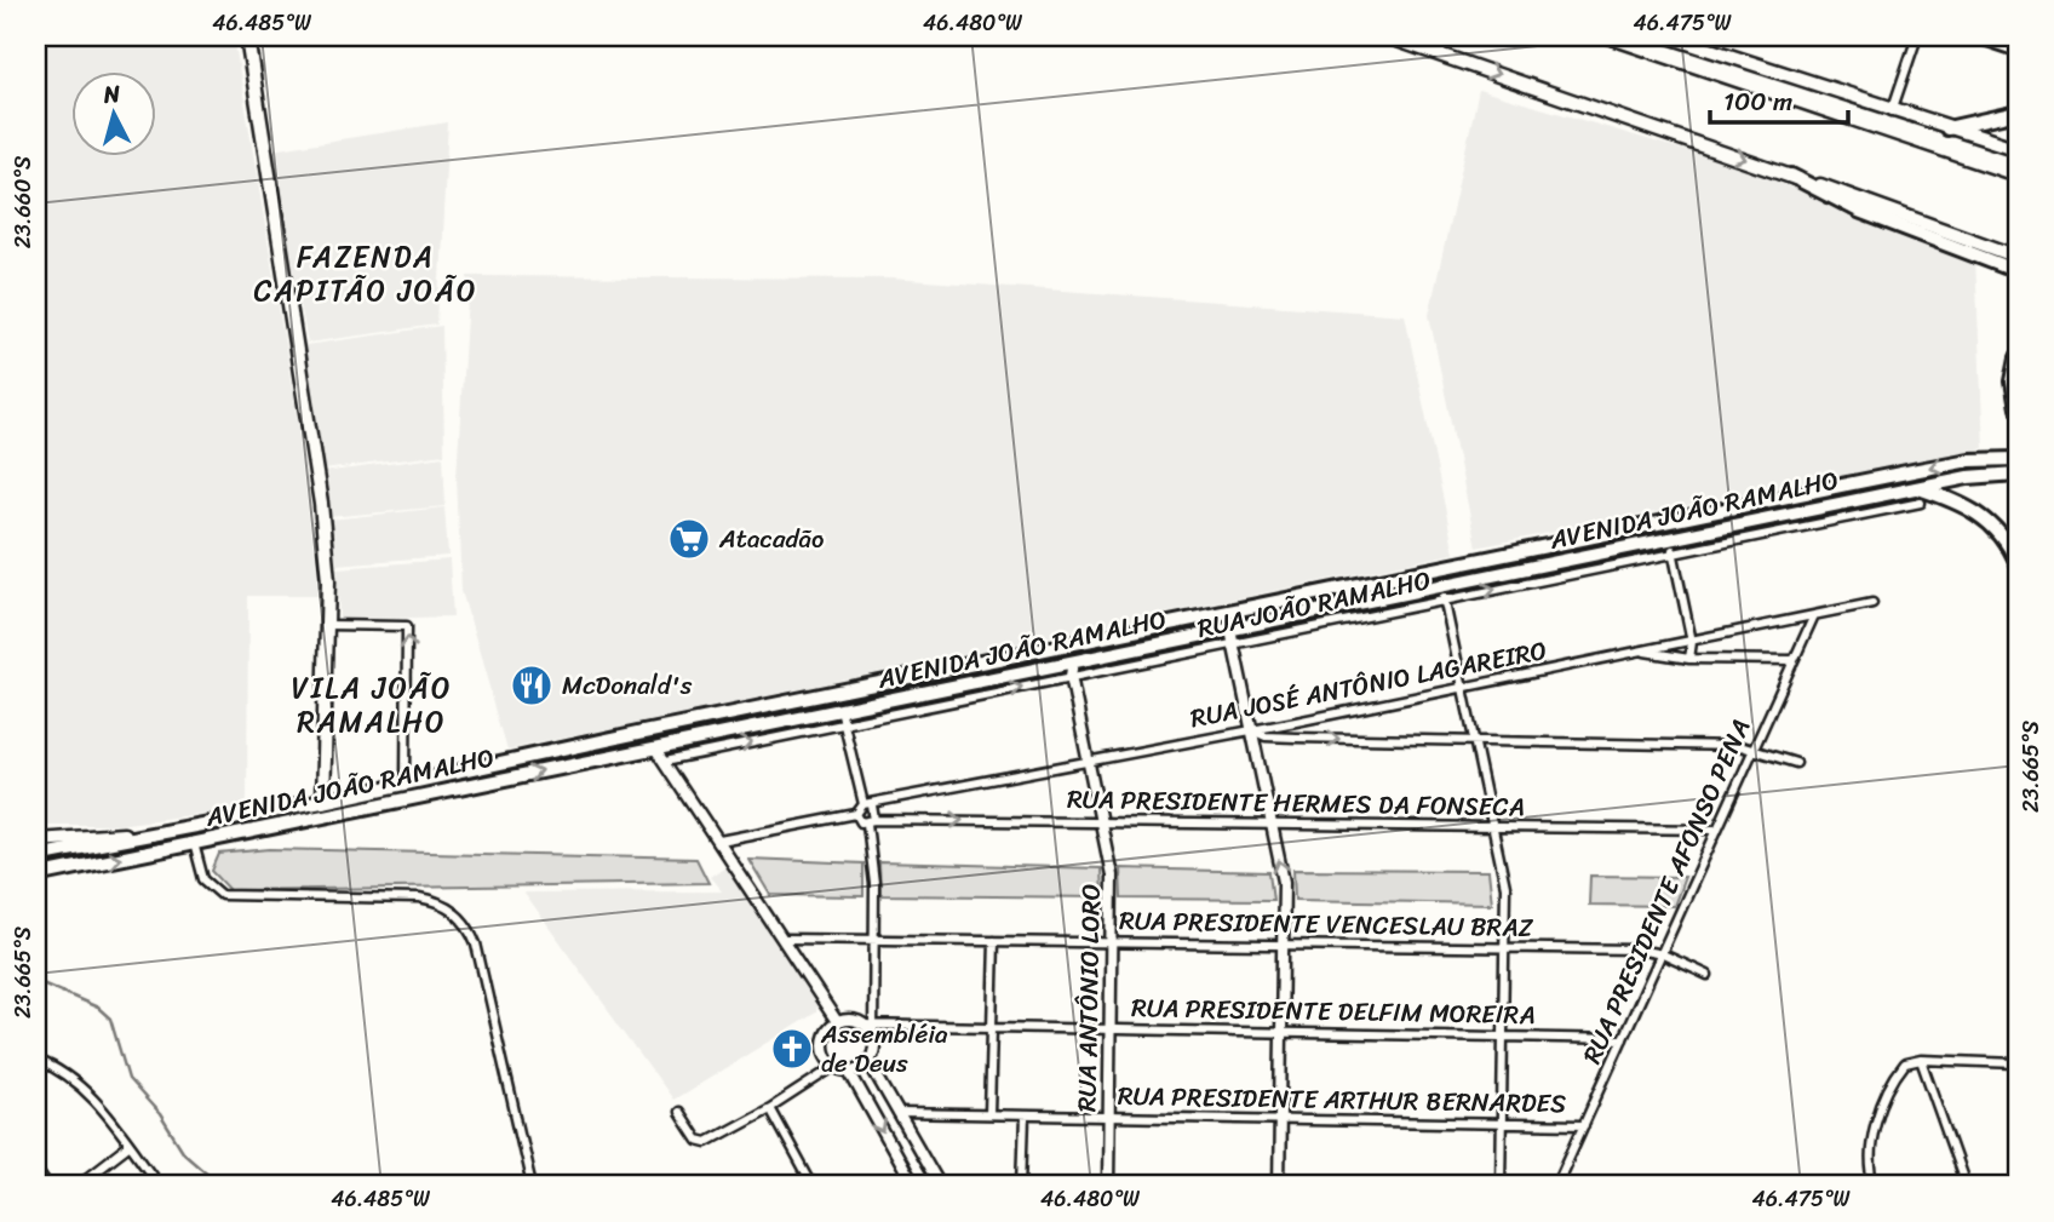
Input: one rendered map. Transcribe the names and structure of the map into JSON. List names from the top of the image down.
{
  "streets": {
    "main road": ["AVENIDA JOÃO RAMALHO"],
    "street": [
      "RUA JOSÉ ANTÔNIO LAGAREIRO",
      "RUA PRESIDENTE HERMES DA FONSECA",
      "RUA PRESIDENTE AFONSO PENA",
      "RUA PRESIDENTE VENCESLAU BRAZ",
      "RUA ANTÔNIO LORO",
      "RUA PRESIDENTE DELFIM MOREIRA",
      "RUA PRESIDENTE ARTHUR BERNARDES"
    ]
  },
  "crossings": [
    ["AVENIDA JOÃO RAMALHO", "RUA ANTÔNIO LORO"],
    ["RUA JOSÉ ANTÔNIO LAGAREIRO", "RUA PRESIDENTE AFONSO PENA"],
    ["RUA JOSÉ ANTÔNIO LAGAREIRO", "RUA ANTÔNIO LORO"],
    ["RUA PRESIDENTE HERMES DA FONSECA", "RUA PRESIDENTE AFONSO PENA"],
    ["RUA PRESIDENTE HERMES DA FONSECA", "RUA ANTÔNIO LORO"],
    ["RUA PRESIDENTE AFONSO PENA", "RUA PRESIDENTE VENCESLAU BRAZ"],
    ["RUA PRESIDENTE AFONSO PENA", "RUA PRESIDENTE DELFIM MOREIRA"],
    ["RUA PRESIDENTE AFONSO PENA", "RUA PRESIDENTE ARTHUR BERNARDES"],
    ["RUA PRESIDENTE VENCESLAU BRAZ", "RUA ANTÔNIO LORO"],
    ["RUA ANTÔNIO LORO", "RUA PRESIDENTE DELFIM MOREIRA"],
    ["RUA ANTÔNIO LORO", "RUA PRESIDENTE ARTHUR BERNARDES"]
  ],
  "districts": ["FAZENDA CAPITÃO JOÃO", "VILA JOÃO RAMALHO"],
  "places": {
    "supermarket": ["Atacadão"],
    "restaurant": ["McDonald's"],
    "church": ["Assembléia de Deus"]
  },
  "scale_bar": "100 m",
  "north": "top",
  "coordinates": [
    "46.485°W",
    "46.480°W",
    "46.475°W",
    "23.660°S",
    "23.665°S"
  ]
}
